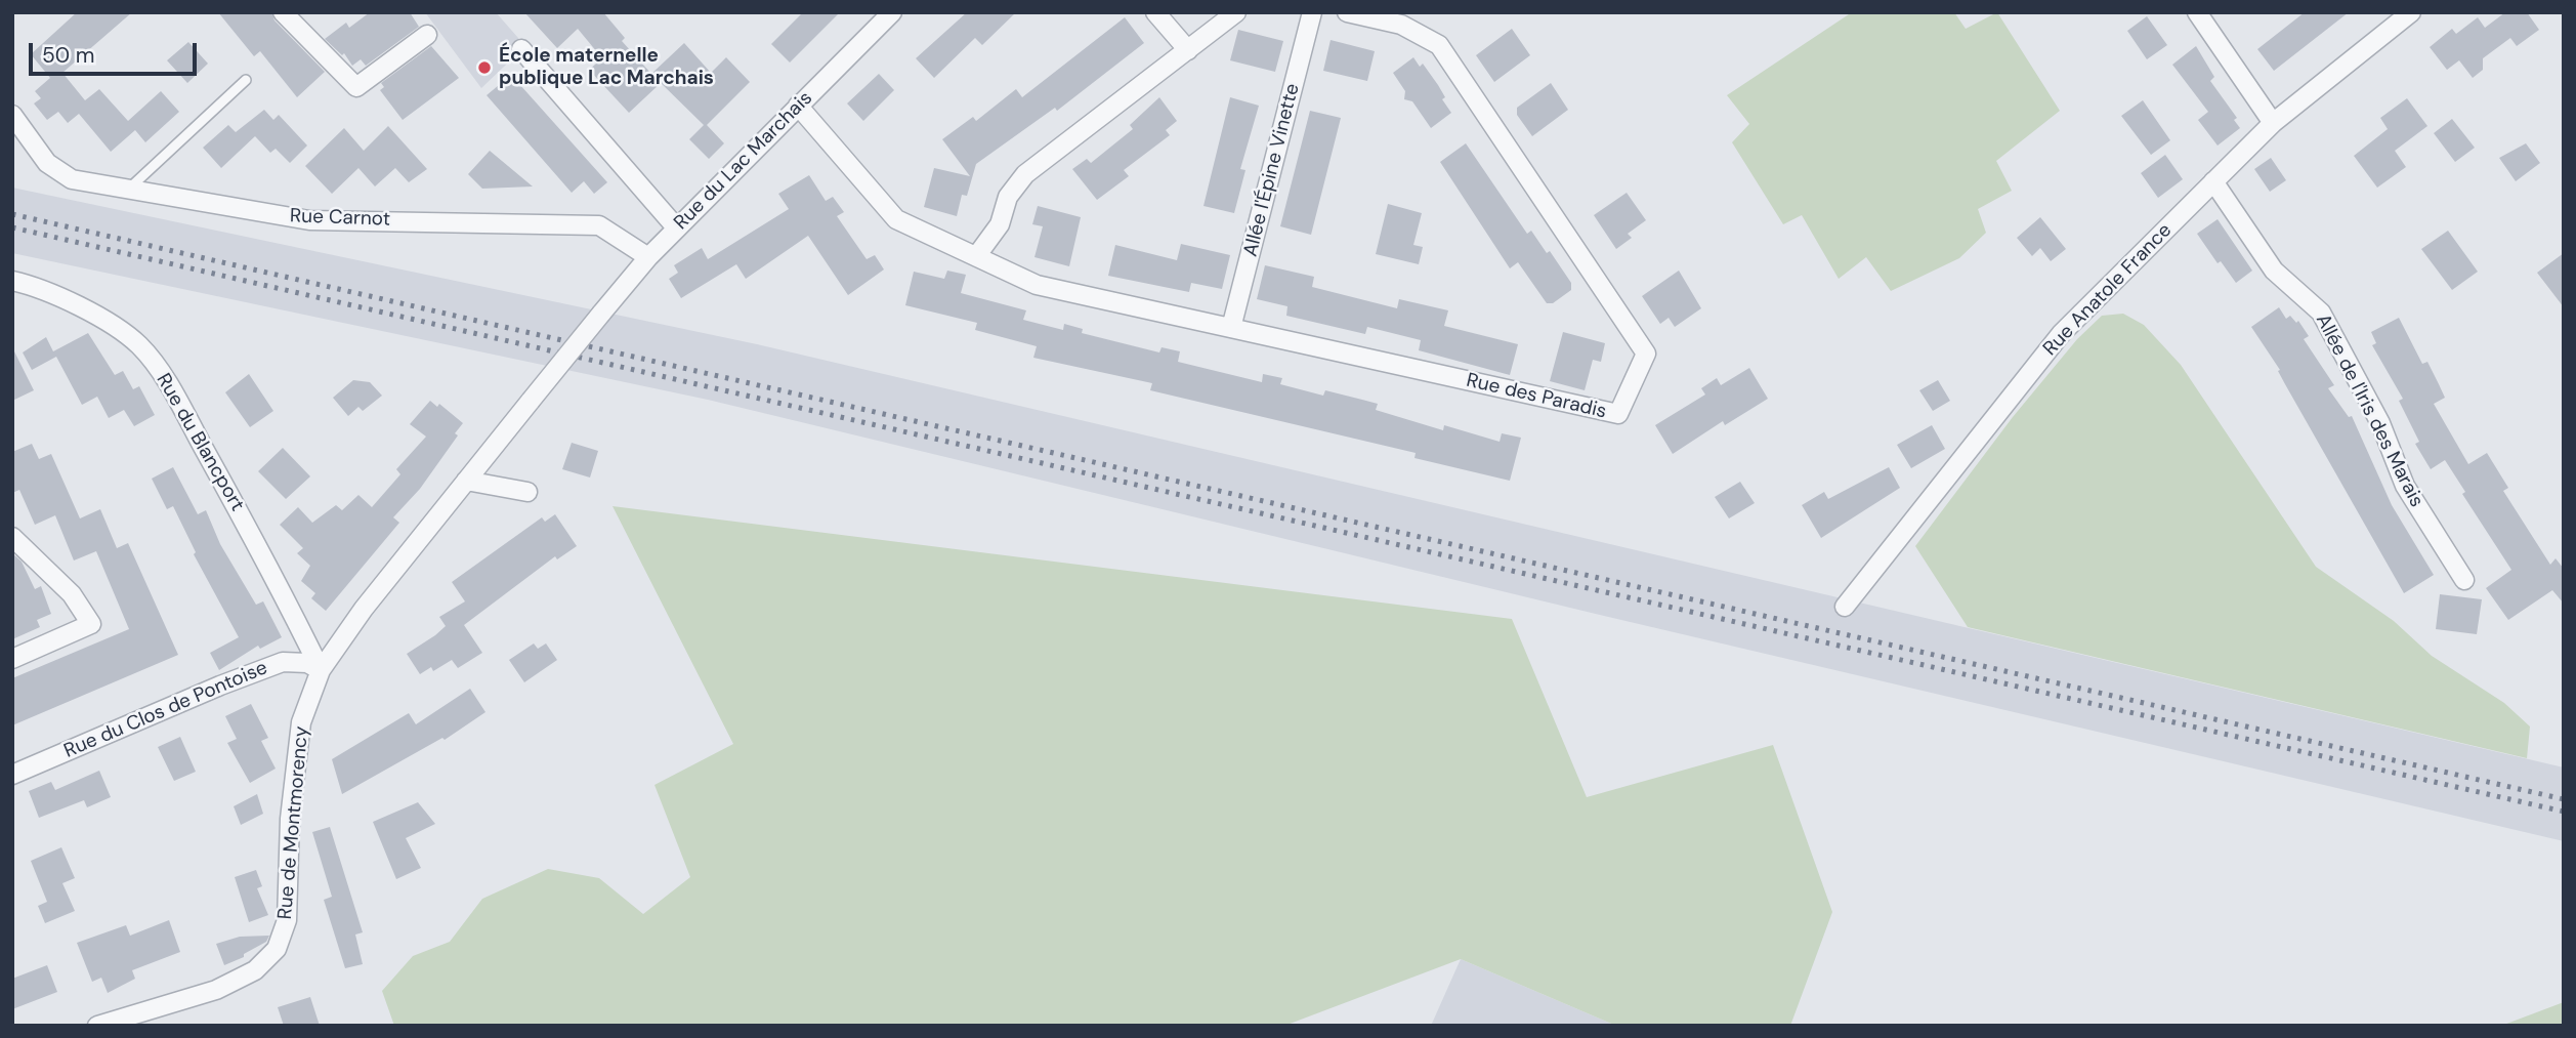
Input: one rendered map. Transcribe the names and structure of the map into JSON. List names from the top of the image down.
{
  "streets": {
    "street": [
      "Rue du Lac Marchais",
      "Allée l'Épine Vinette",
      "Rue Carnot",
      "Rue Anatole France",
      "Rue des Paradis",
      "Allée de l'Iris des Marais",
      "Rue du Blancport",
      "Rue du Clos de Pontoise",
      "Rue de Montmorency"
    ]
  },
  "crossings": [
    ["Rue du Lac Marchais", "Rue Carnot"],
    ["Rue du Lac Marchais", "Rue des Paradis"],
    ["Rue du Lac Marchais", "Rue de Montmorency"],
    ["Allée l'Épine Vinette", "Rue des Paradis"],
    ["Rue Anatole France", "Allée de l'Iris des Marais"],
    ["Rue du Blancport", "Rue du Clos de Pontoise"],
    ["Rue du Blancport", "Rue de Montmorency"],
    ["Rue du Clos de Pontoise", "Rue de Montmorency"]
  ],
  "places": ["École maternelle publique Lac Marchais"],
  "scale_bar": "50 m"
}
